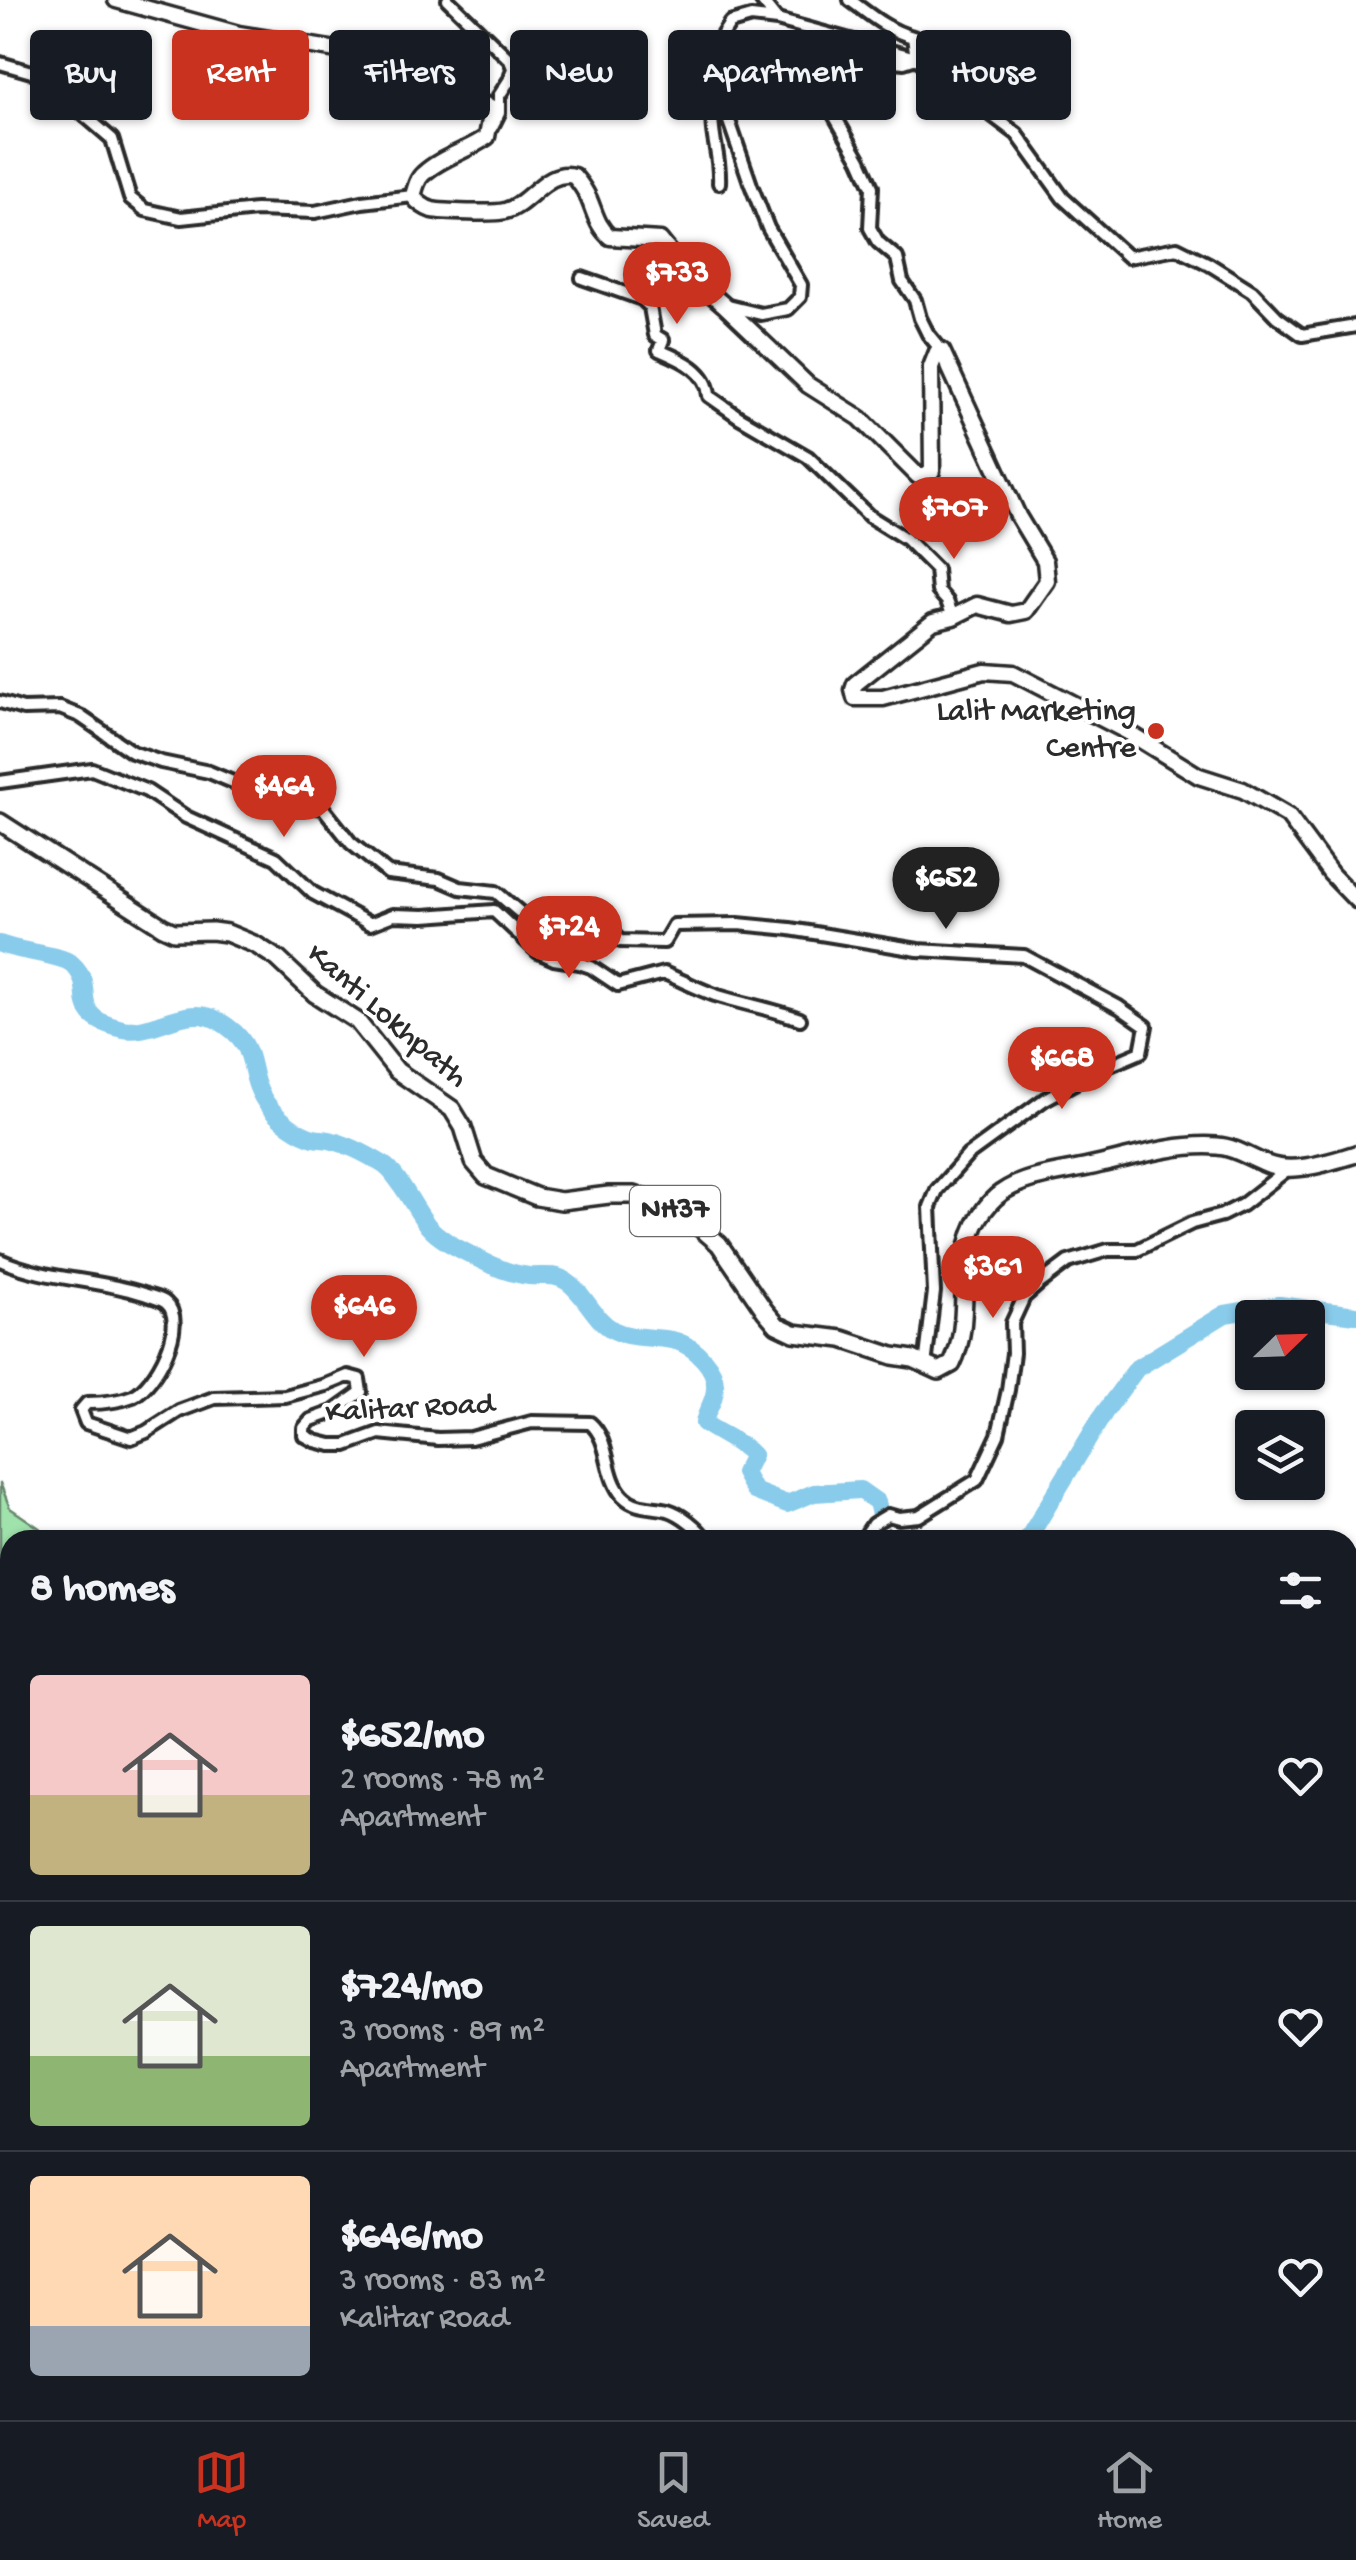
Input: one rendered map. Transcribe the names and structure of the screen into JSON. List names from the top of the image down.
{
  "streets": {
    "main road": ["Kanti Lokhpath", "NH37"],
    "street": ["Kalitar Road"]
  },
  "places": ["Lalit Marketing Centre"],
  "north": "top right",
  "page": {
    "chip": [
      "Buy",
      "Rent",
      "Filters",
      "New",
      "Apartment",
      "House"
    ],
    "price": [
      "$733",
      "$707",
      "$464",
      "$652",
      "$724",
      "$668",
      "$361",
      "$646"
    ],
    "heading": "8 homes",
    "list": [
      {
        "name": "$652/mo",
        "note": "2 rooms · 78 m² · Apartment"
      },
      {
        "name": "$724/mo",
        "note": "3 rooms · 89 m² · Apartment"
      },
      {
        "name": "$646/mo",
        "note": "3 rooms · 83 m² · Kalitar Road"
      }
    ],
    "tabs": ["Map", "Saved", "Home"]
  }
}
